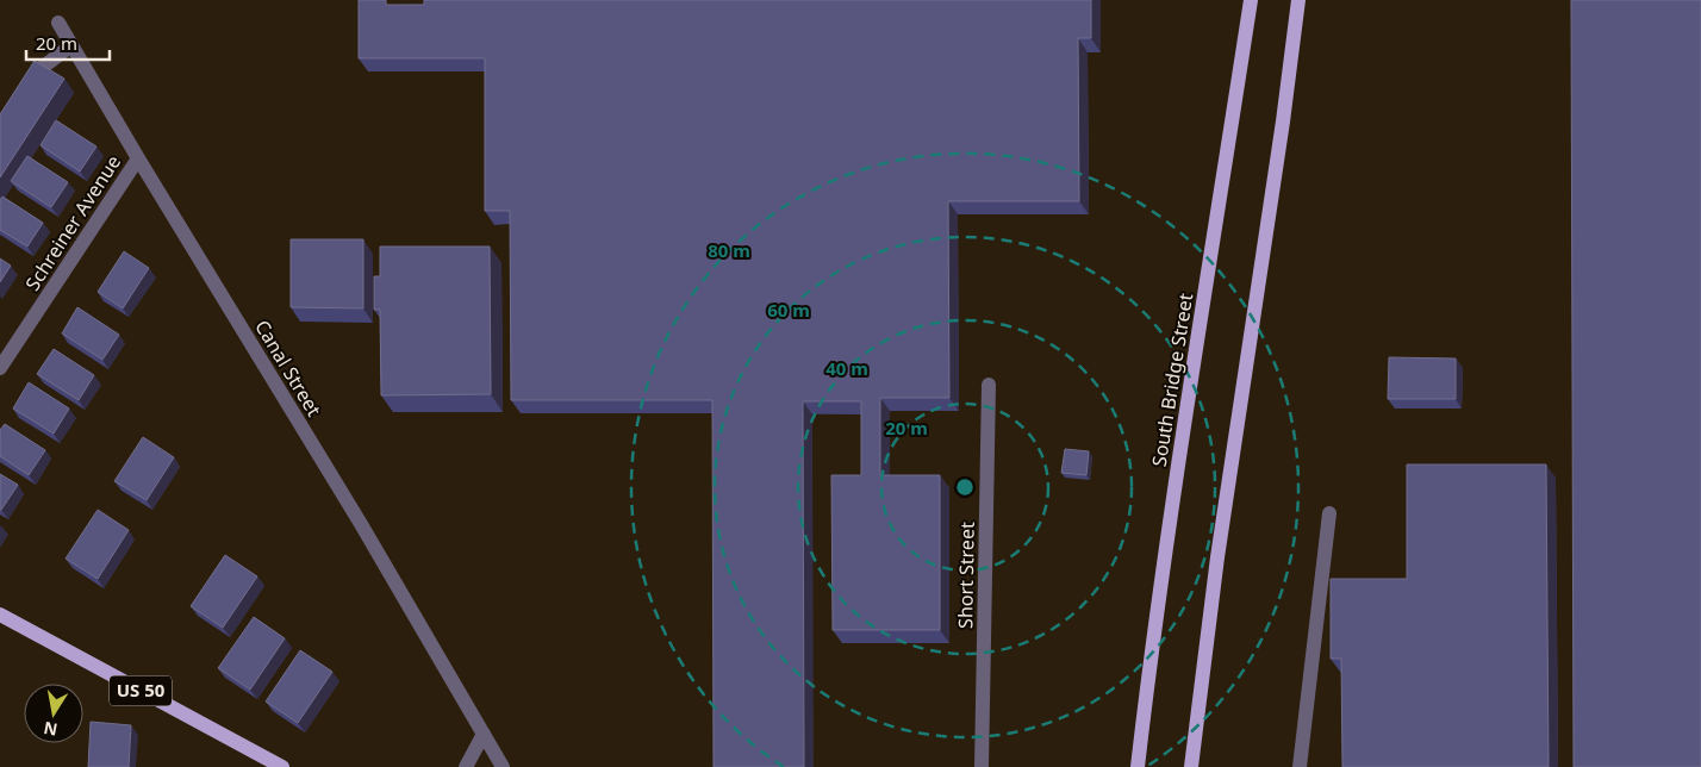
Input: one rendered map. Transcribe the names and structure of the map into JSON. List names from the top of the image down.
{
  "streets": {
    "main road": ["South Bridge Street", "US 50"],
    "street": ["Schreiner Avenue", "Canal Street", "Short Street"]
  },
  "crossings": [
    ["Schreiner Avenue", "Canal Street"]
  ],
  "scale_bar": "20 m",
  "north": "bottom",
  "rings": [
    "80 m",
    "60 m",
    "40 m",
    "20 m"
  ]
}
